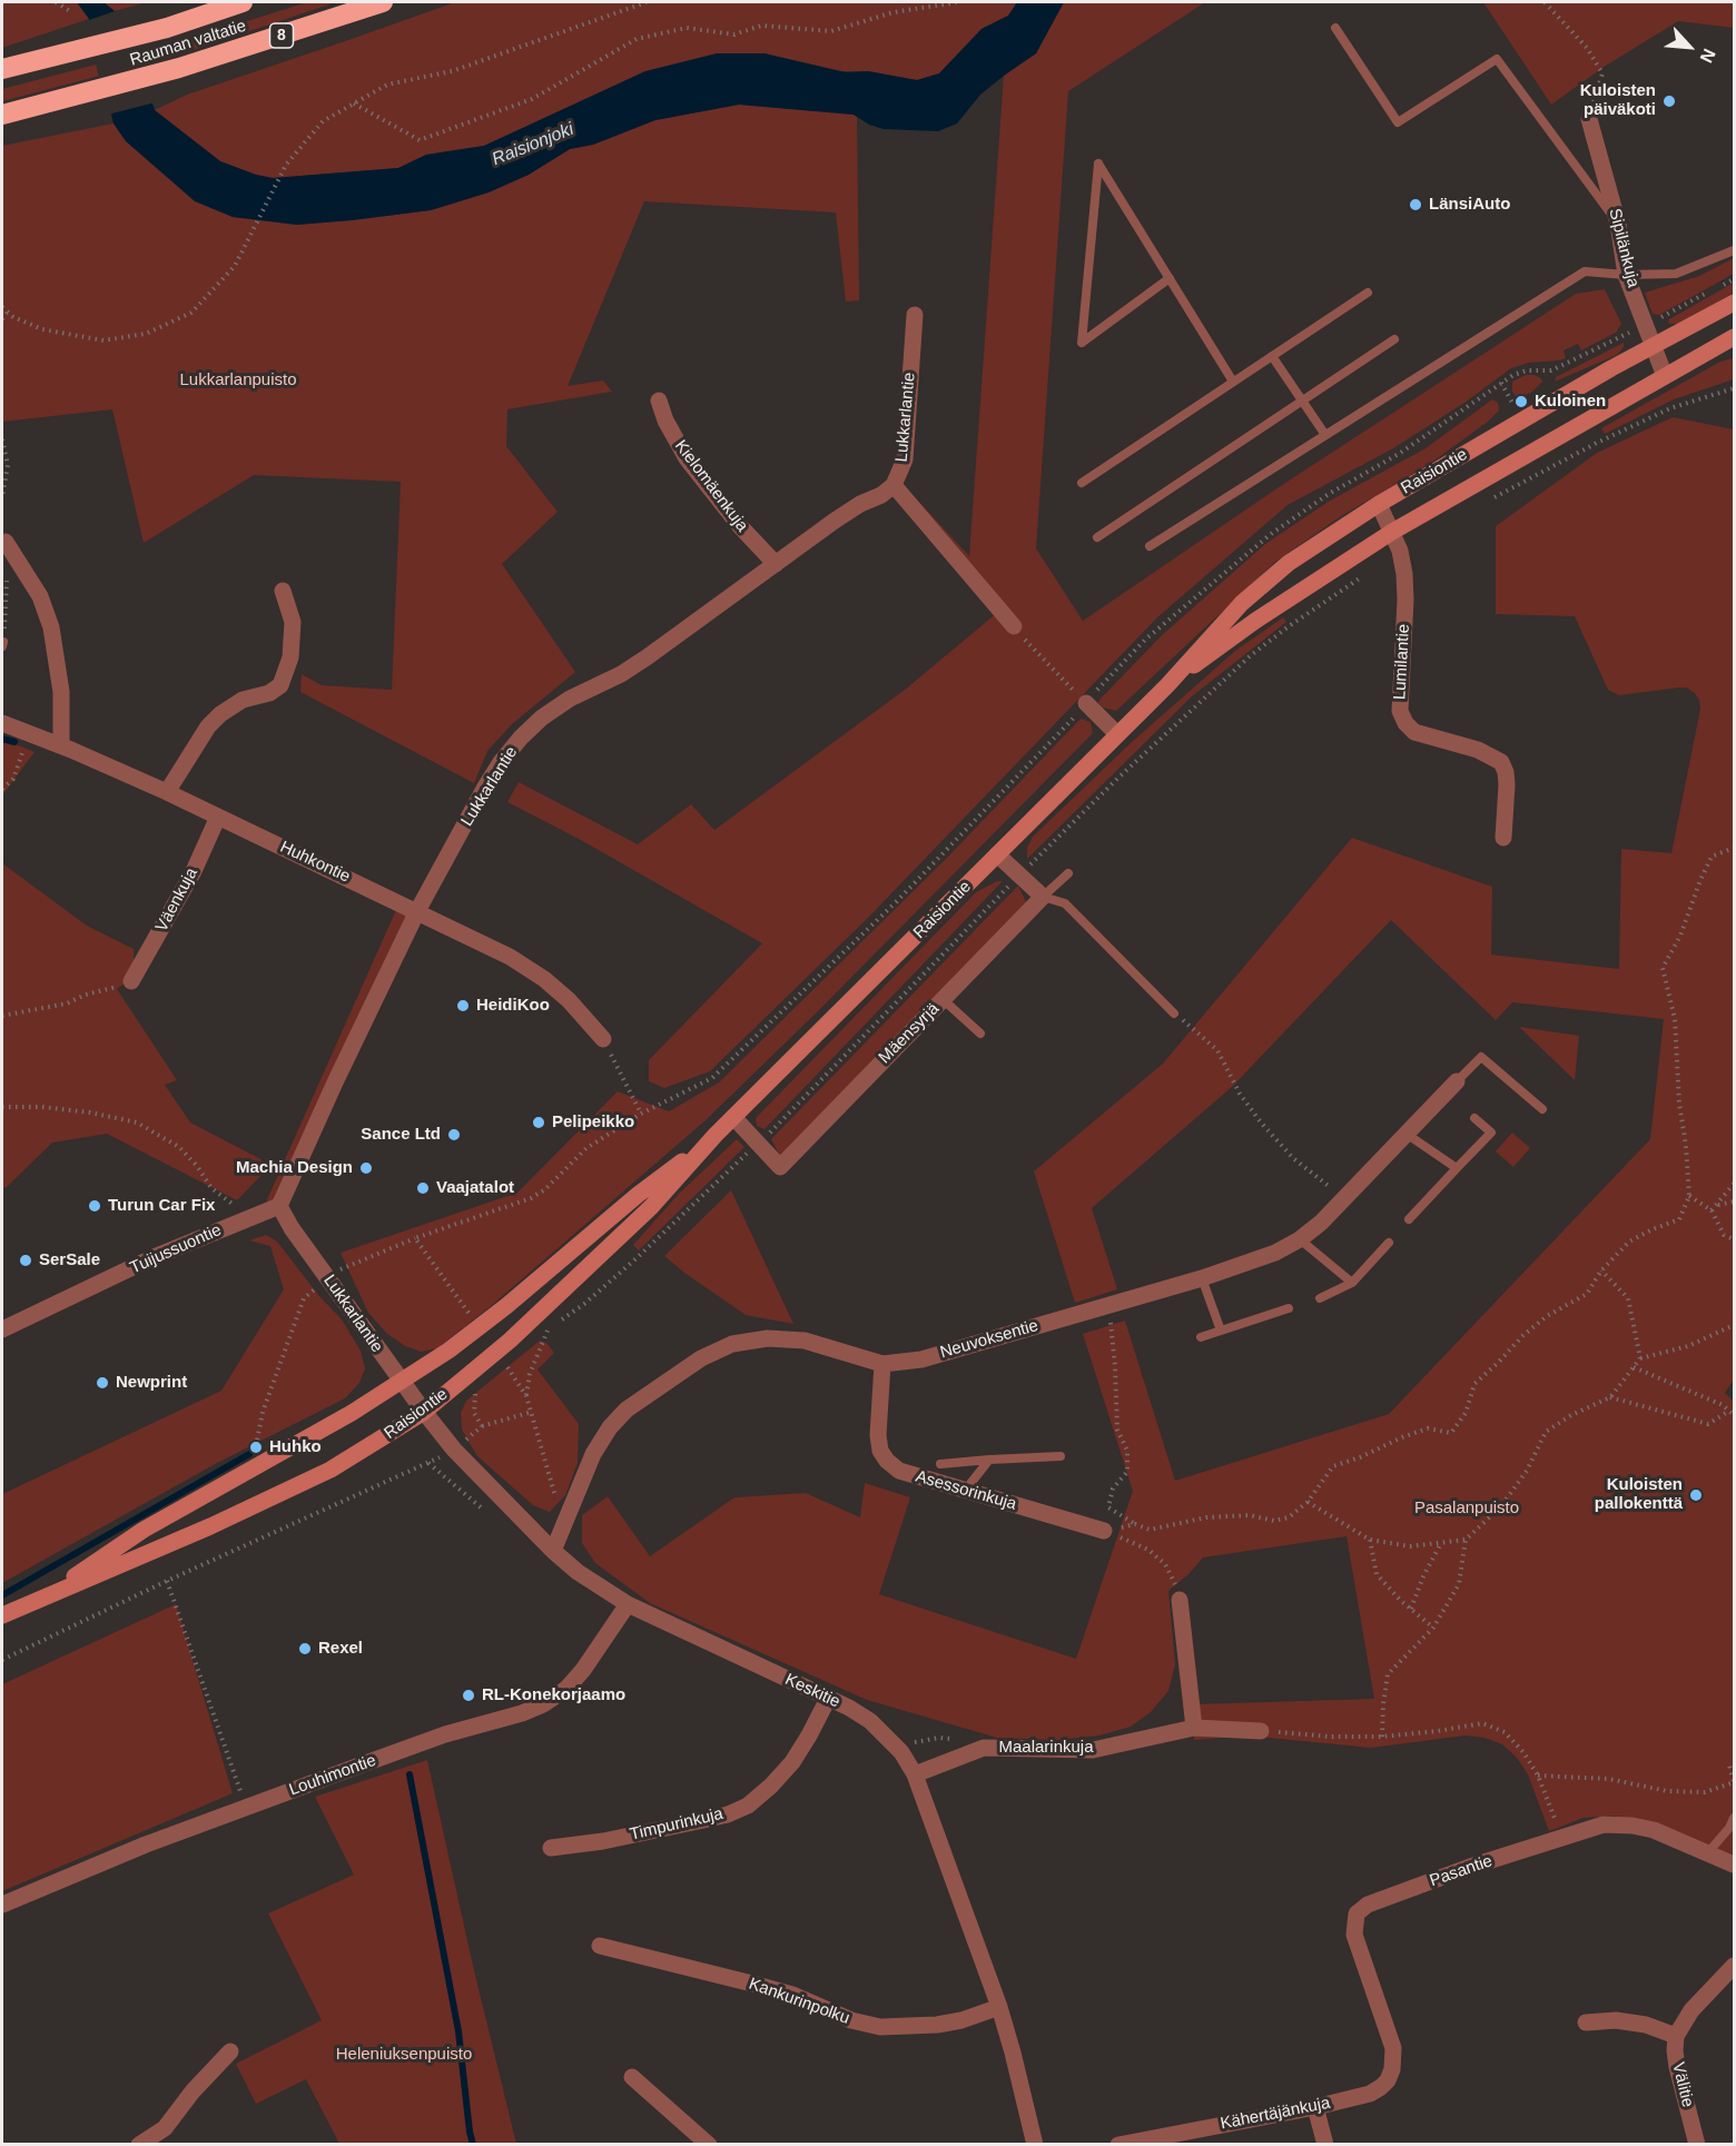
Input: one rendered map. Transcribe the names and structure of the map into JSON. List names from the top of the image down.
{
  "streets": {
    "highway": ["8", "Rauman valtatie"],
    "main road": ["Raisiontie"],
    "street": [
      "Sipilänkuja",
      "Lukkarlantie",
      "Kielomäenkuja",
      "Lumilantie",
      "Huhkontie",
      "Väenkuja",
      "Mäensyrjä",
      "Tuijussuontie",
      "Neuvoksentie",
      "Asessorinkuja",
      "Keskitie",
      "Maalarinkuja",
      "Louhimontie",
      "Timpurinkuja",
      "Pasantie",
      "Kankurinpolku",
      "Välitie",
      "Kähertäjänkuja"
    ]
  },
  "crossings": [
    ["Sipilänkuja", "Raisiontie"],
    ["Lukkarlantie", "Raisiontie"],
    ["Lukkarlantie", "Kielomäenkuja"],
    ["Lukkarlantie", "Huhkontie"],
    ["Lukkarlantie", "Tuijussuontie"],
    ["Lukkarlantie", "Keskitie"],
    ["Raisiontie", "Lumilantie"],
    ["Raisiontie", "Mäensyrjä"],
    ["Raisiontie", "Keskitie"],
    ["Huhkontie", "Väenkuja"],
    ["Neuvoksentie", "Asessorinkuja"],
    ["Neuvoksentie", "Keskitie"],
    ["Keskitie", "Maalarinkuja"],
    ["Keskitie", "Louhimontie"],
    ["Keskitie", "Timpurinkuja"],
    ["Keskitie", "Kankurinpolku"],
    ["Pasantie", "Kähertäjänkuja"]
  ],
  "water": ["Raisionjoki"],
  "parks": ["Lukkarlanpuisto", "Pasalanpuisto", "Heleniuksenpuisto"],
  "places": [
    "Kuloisten päiväkoti",
    "LänsiAuto",
    "Kuloinen",
    "HeidiKoo",
    "Pelipeikko",
    "Sance Ltd",
    "Machia Design",
    "Vaajatalot",
    "Turun Car Fix",
    "SerSale",
    "Newprint",
    "Huhko",
    "Kuloisten pallokenttä",
    "Rexel",
    "RL-Konekorjaamo"
  ],
  "north": "bottom right"
}
